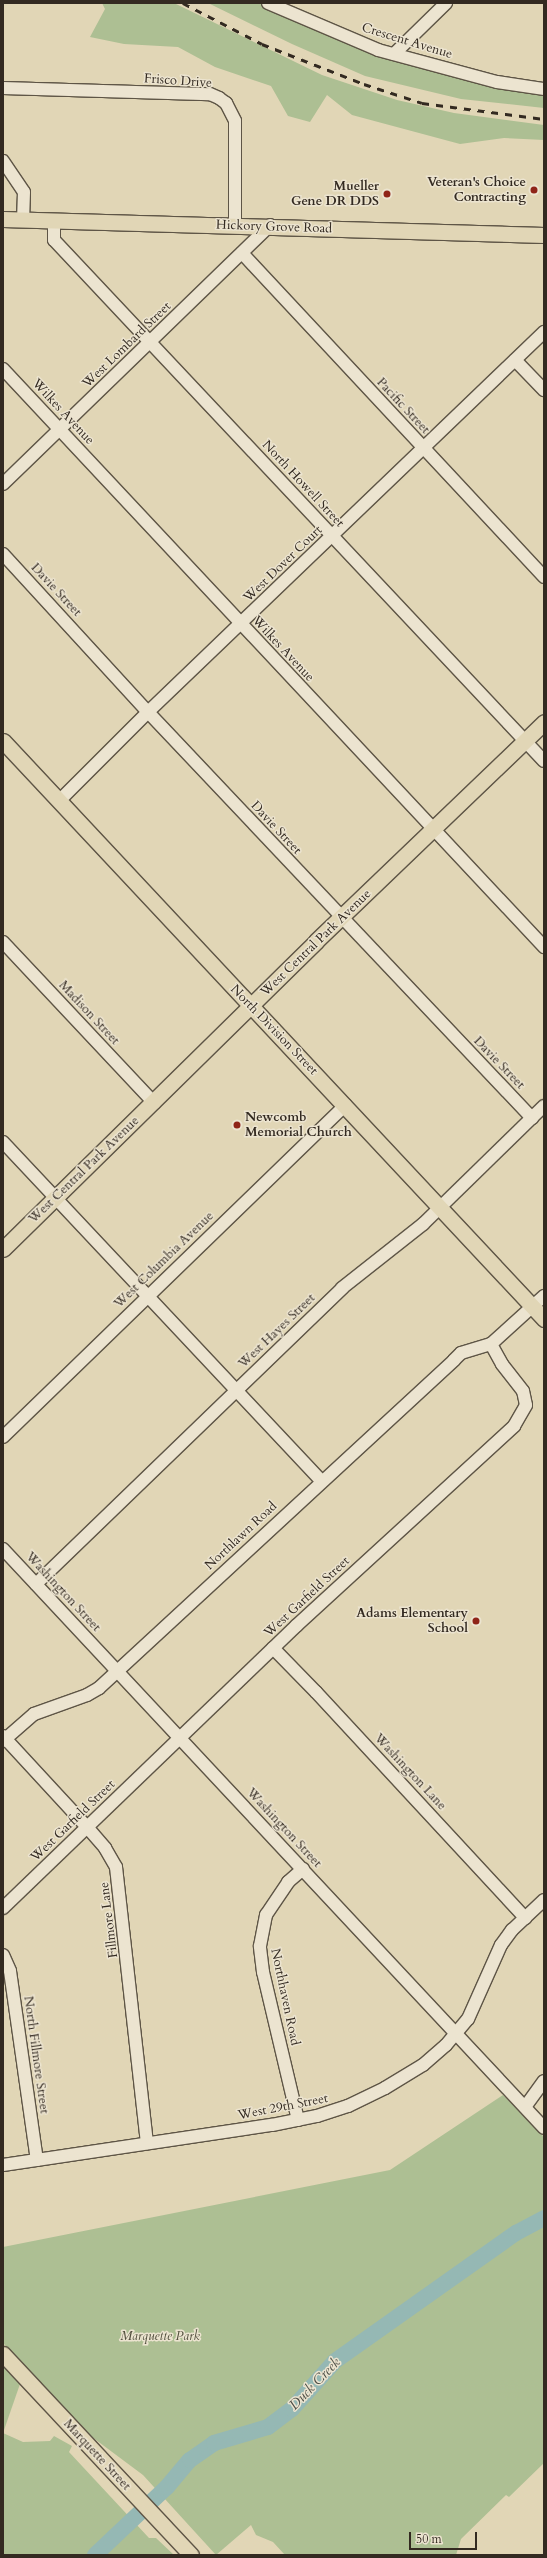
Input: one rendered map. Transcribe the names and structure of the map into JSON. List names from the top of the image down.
{
  "streets": {
    "main road": [
      "Hickory Grove Road",
      "West Central Park Avenue",
      "North Division Street",
      "Marquette Street"
    ],
    "street": [
      "Crescent Avenue",
      "Frisco Drive",
      "West Lombard Street",
      "Pacific Street",
      "Wilkes Avenue",
      "North Howell Street",
      "West Dover Court",
      "Davie Street",
      "Madison Street",
      "West Columbia Avenue",
      "West Hayes Street",
      "Northlawn Road",
      "Washington Street",
      "West Garfield Street",
      "Washington Lane",
      "Fillmore Lane",
      "Northhaven Road",
      "North Fillmore Street",
      "West 29th Street"
    ]
  },
  "crossings": [
    ["Frisco Drive", "Hickory Grove Road"],
    ["Hickory Grove Road", "West Lombard Street"],
    ["Hickory Grove Road", "North Howell Street"],
    ["West Lombard Street", "Pacific Street"],
    ["West Lombard Street", "Wilkes Avenue"],
    ["West Lombard Street", "North Howell Street"],
    ["Pacific Street", "West Dover Court"],
    ["Wilkes Avenue", "West Dover Court"],
    ["Wilkes Avenue", "West Central Park Avenue"],
    ["North Howell Street", "West Dover Court"],
    ["North Howell Street", "West Central Park Avenue"],
    ["West Dover Court", "Davie Street"],
    ["West Dover Court", "North Division Street"],
    ["Davie Street", "West Central Park Avenue"],
    ["Davie Street", "West Hayes Street"],
    ["West Central Park Avenue", "Madison Street"],
    ["West Central Park Avenue", "North Division Street"],
    ["North Division Street", "West Columbia Avenue"],
    ["North Division Street", "West Hayes Street"],
    ["West Hayes Street", "Washington Street"],
    ["Northlawn Road", "Washington Street"],
    ["Northlawn Road", "West Garfield Street"],
    ["Northlawn Road", "Fillmore Lane"],
    ["Washington Street", "West Garfield Street"],
    ["Washington Street", "Northhaven Road"],
    ["Washington Street", "West 29th Street"],
    ["West Garfield Street", "Washington Lane"],
    ["West Garfield Street", "Fillmore Lane"],
    ["Washington Lane", "West 29th Street"],
    ["Fillmore Lane", "West 29th Street"],
    ["Northhaven Road", "West 29th Street"],
    ["North Fillmore Street", "West 29th Street"]
  ],
  "water": ["Duck Creek"],
  "parks": ["Marquette Park"],
  "places": [
    "Veteran's Choice Contracting",
    "Mueller Gene DR DDS",
    "Newcomb Memorial Church",
    "Adams Elementary School"
  ],
  "scale_bar": "50 m"
}
